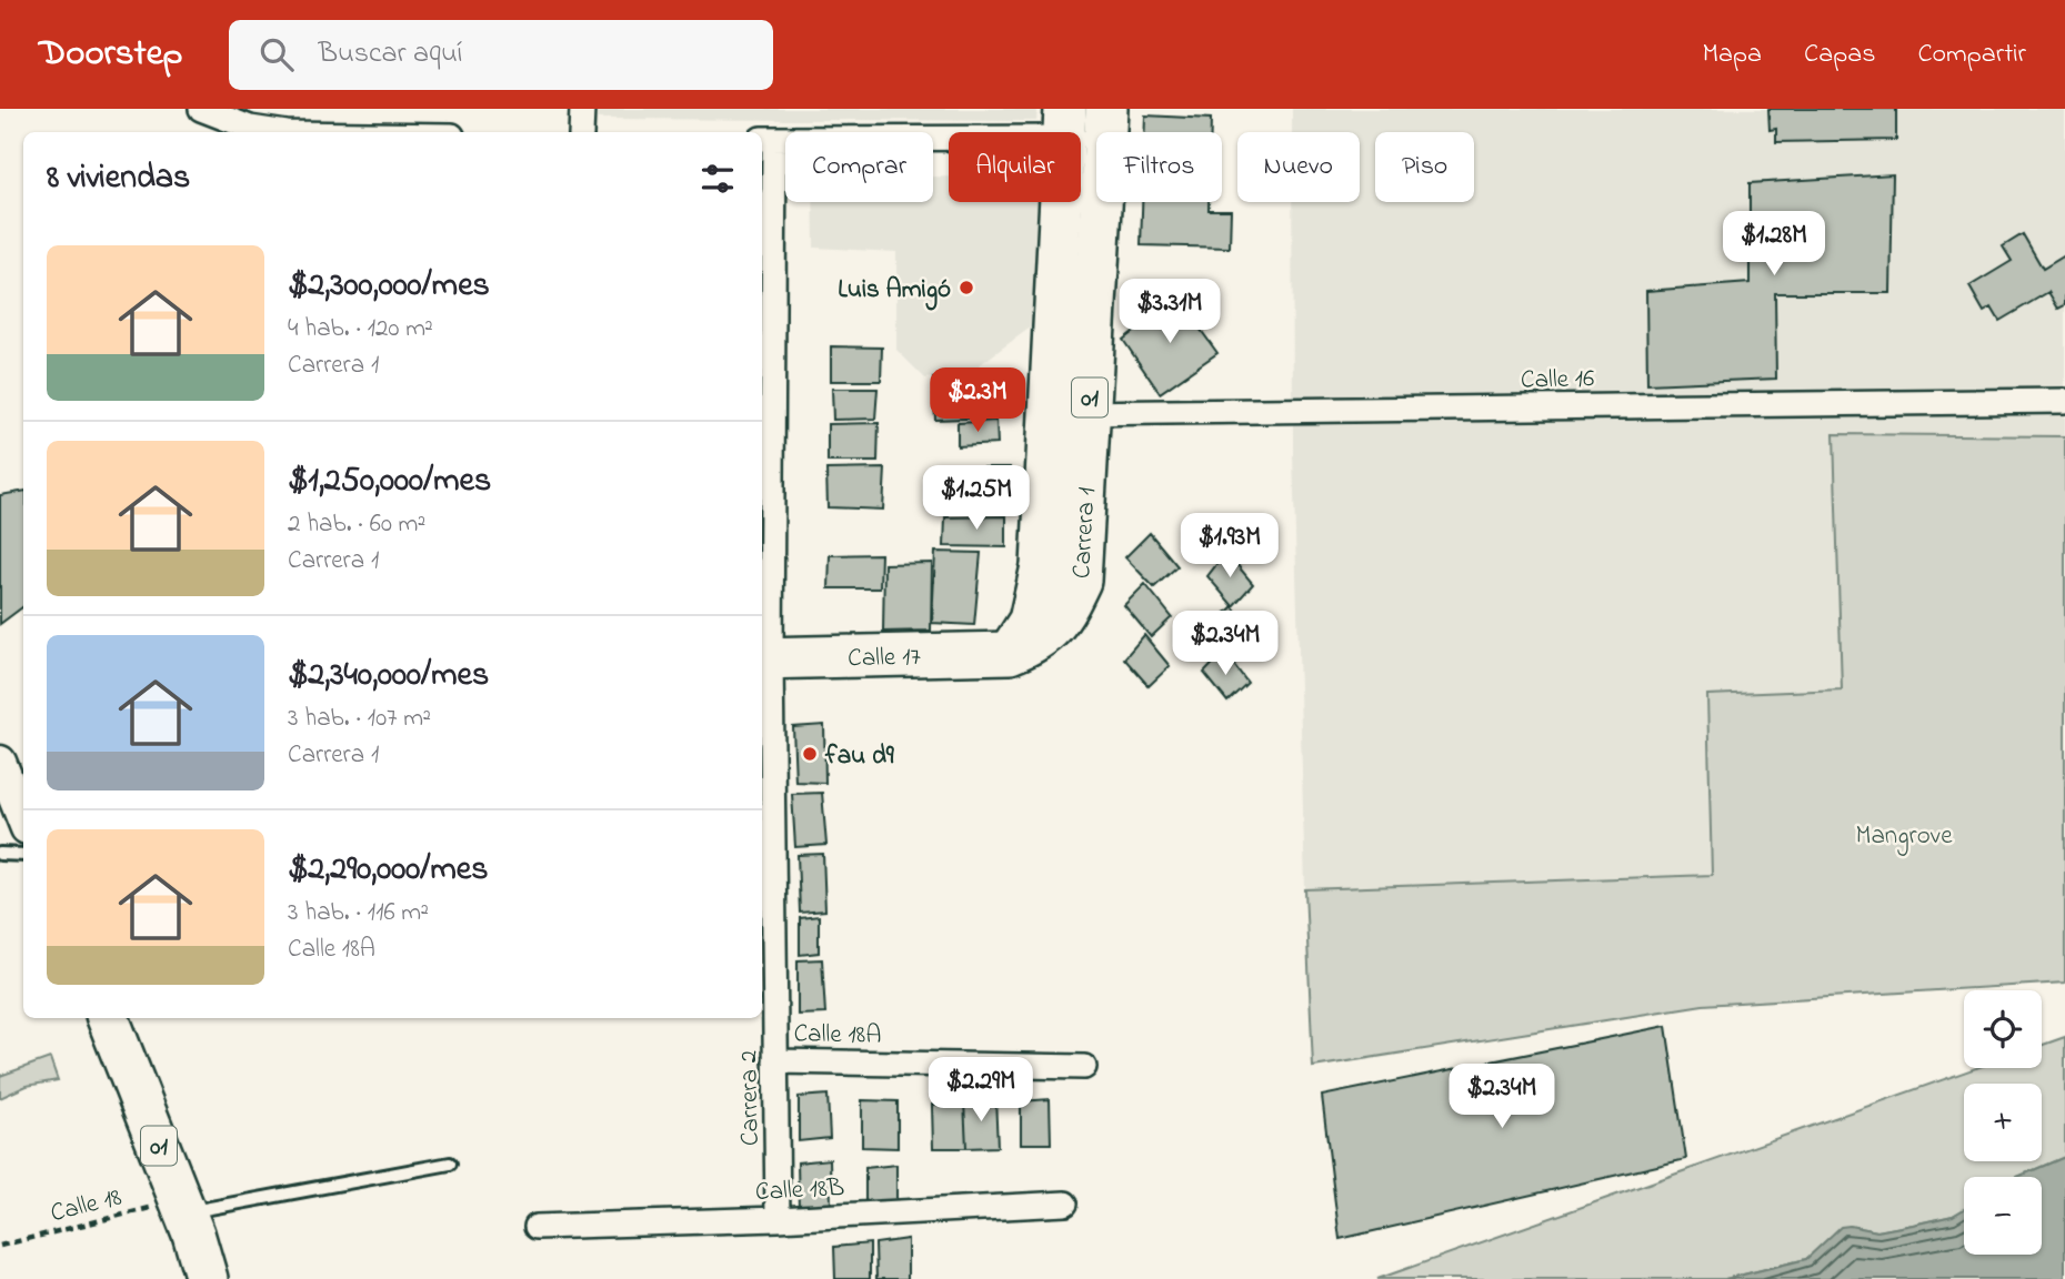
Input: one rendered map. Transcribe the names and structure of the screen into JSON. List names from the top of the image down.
{
  "streets": {
    "highway": ["01", "Carrera 1", "Calle 17"],
    "street": [
      "Calle 16",
      "Calle 18A",
      "Carrera 2",
      "Calle 18B"
    ],
    "path": ["Calle 18"]
  },
  "crossings": [
    ["Calle 16", "Carrera 1"],
    ["01", "Calle 18"],
    ["Carrera 1", "Calle 17"],
    ["Calle 17", "Carrera 2"],
    ["Calle 18A", "Carrera 2"],
    ["Carrera 2", "Calle 18B"]
  ],
  "parks": ["Mangrove"],
  "places": ["Luis Amigó", "fau d9"],
  "page": {
    "header": "Doorstep",
    "search": "Buscar aquí",
    "nav": ["Mapa", "Capas", "Compartir"],
    "chip": [
      "Comprar",
      "Alquilar",
      "Filtros",
      "Nuevo",
      "Piso"
    ],
    "heading": "8 viviendas",
    "price": [
      "$1.28M",
      "$3.31M",
      "$2.3M",
      "$1.25M",
      "$1.93M",
      "$2.34M",
      "$2.29M",
      "$2.34M"
    ],
    "list": [
      {
        "name": "$2,300,000/mes",
        "note": "4 hab. · 120 m² · Carrera 1"
      },
      {
        "name": "$1,250,000/mes",
        "note": "2 hab. · 60 m² · Carrera 1"
      },
      {
        "name": "$2,340,000/mes",
        "note": "3 hab. · 107 m² · Carrera 1"
      },
      {
        "name": "$2,290,000/mes",
        "note": "3 hab. · 116 m² · Calle 18A"
      }
    ],
    "map_buttons": ["+", "−"]
  }
}
